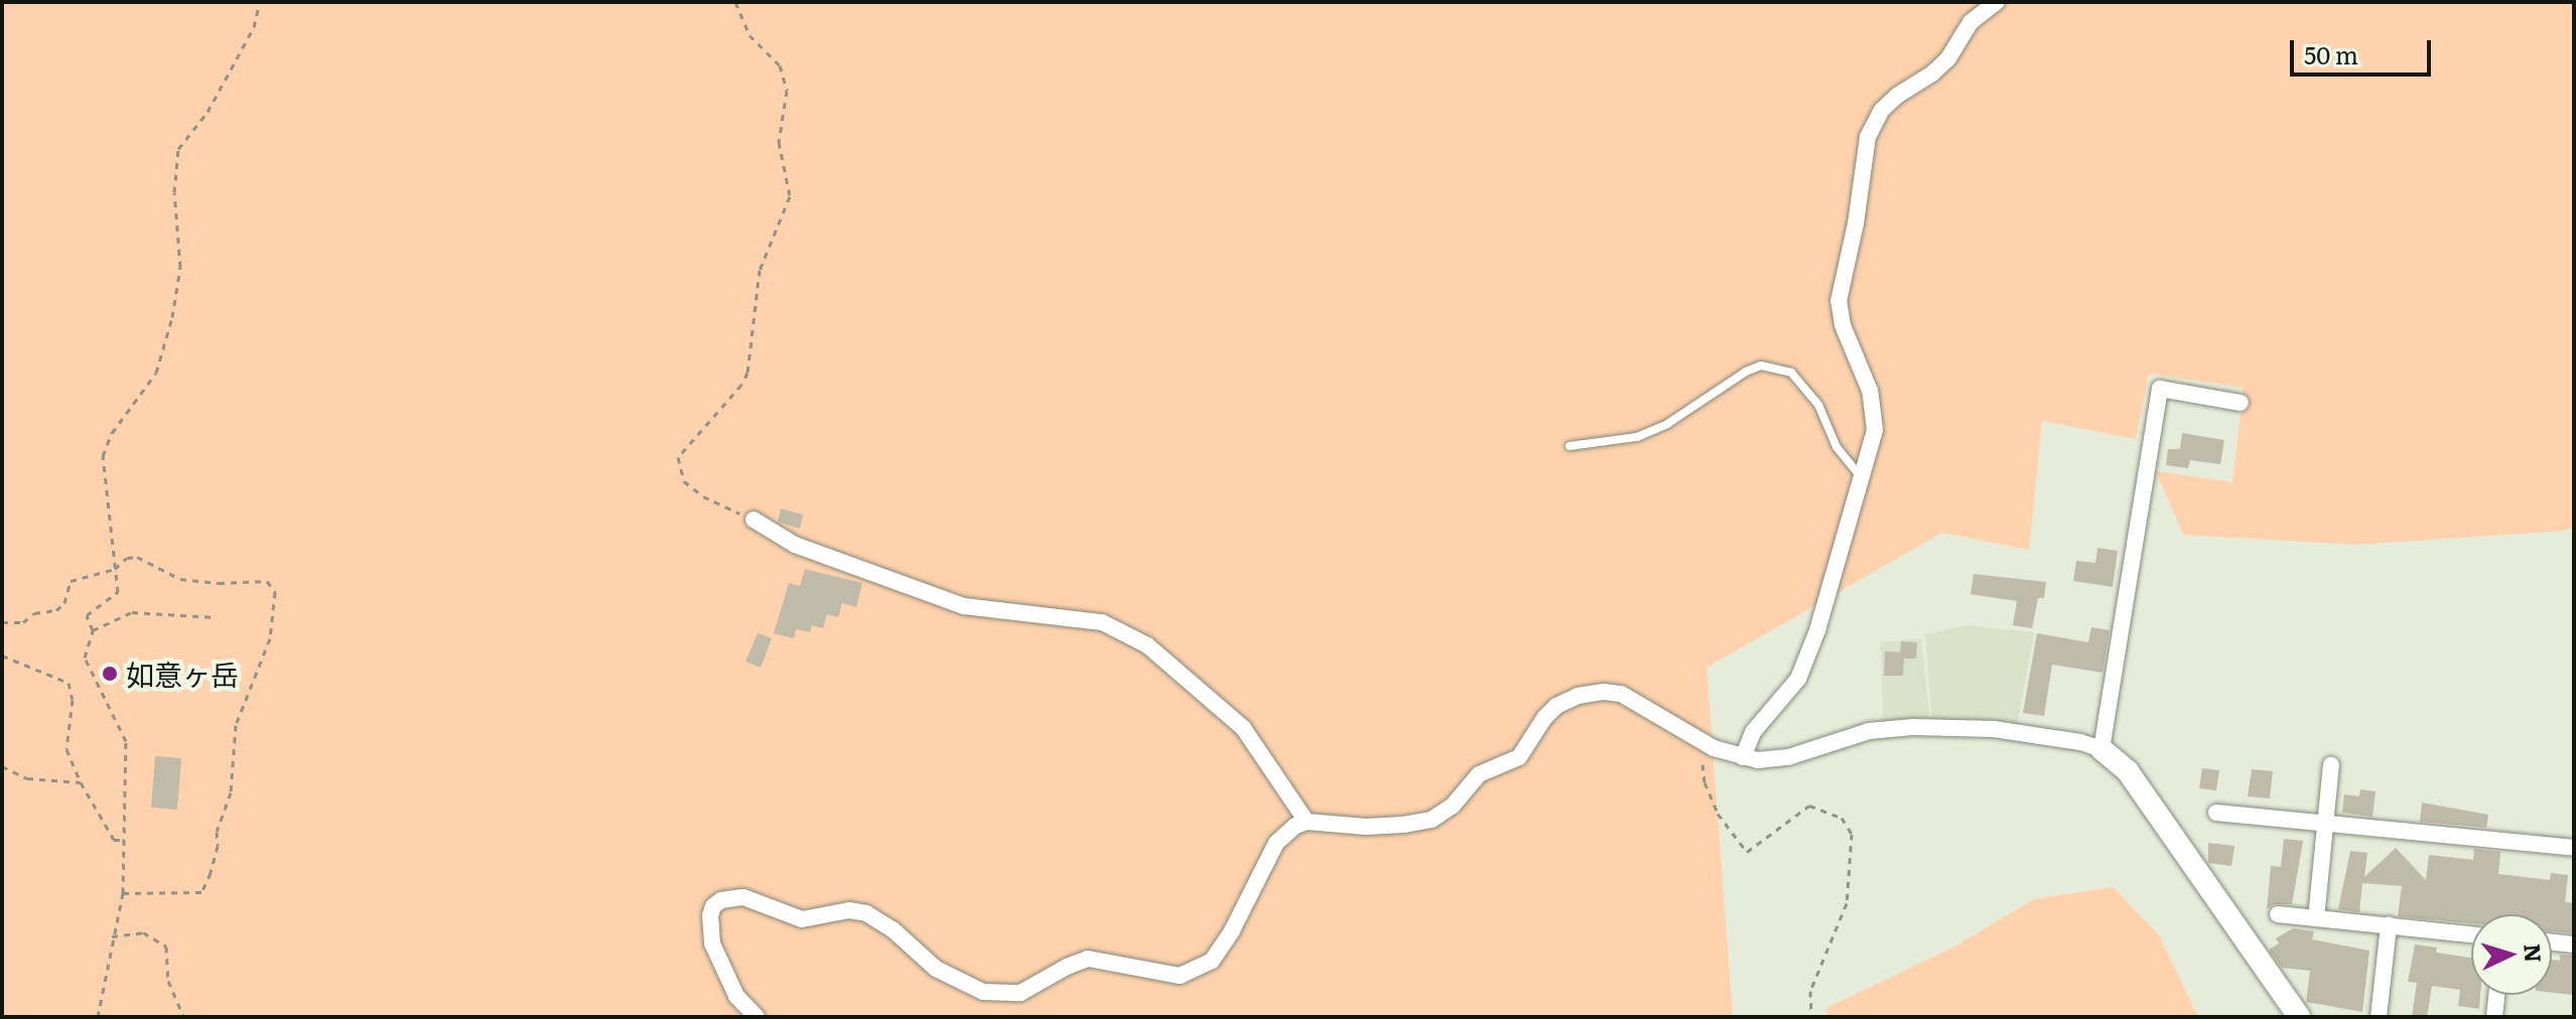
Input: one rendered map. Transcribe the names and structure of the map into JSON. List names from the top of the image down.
{
  "places": ["如意ヶ岳"],
  "scale_bar": "50 m",
  "north": "right"
}
